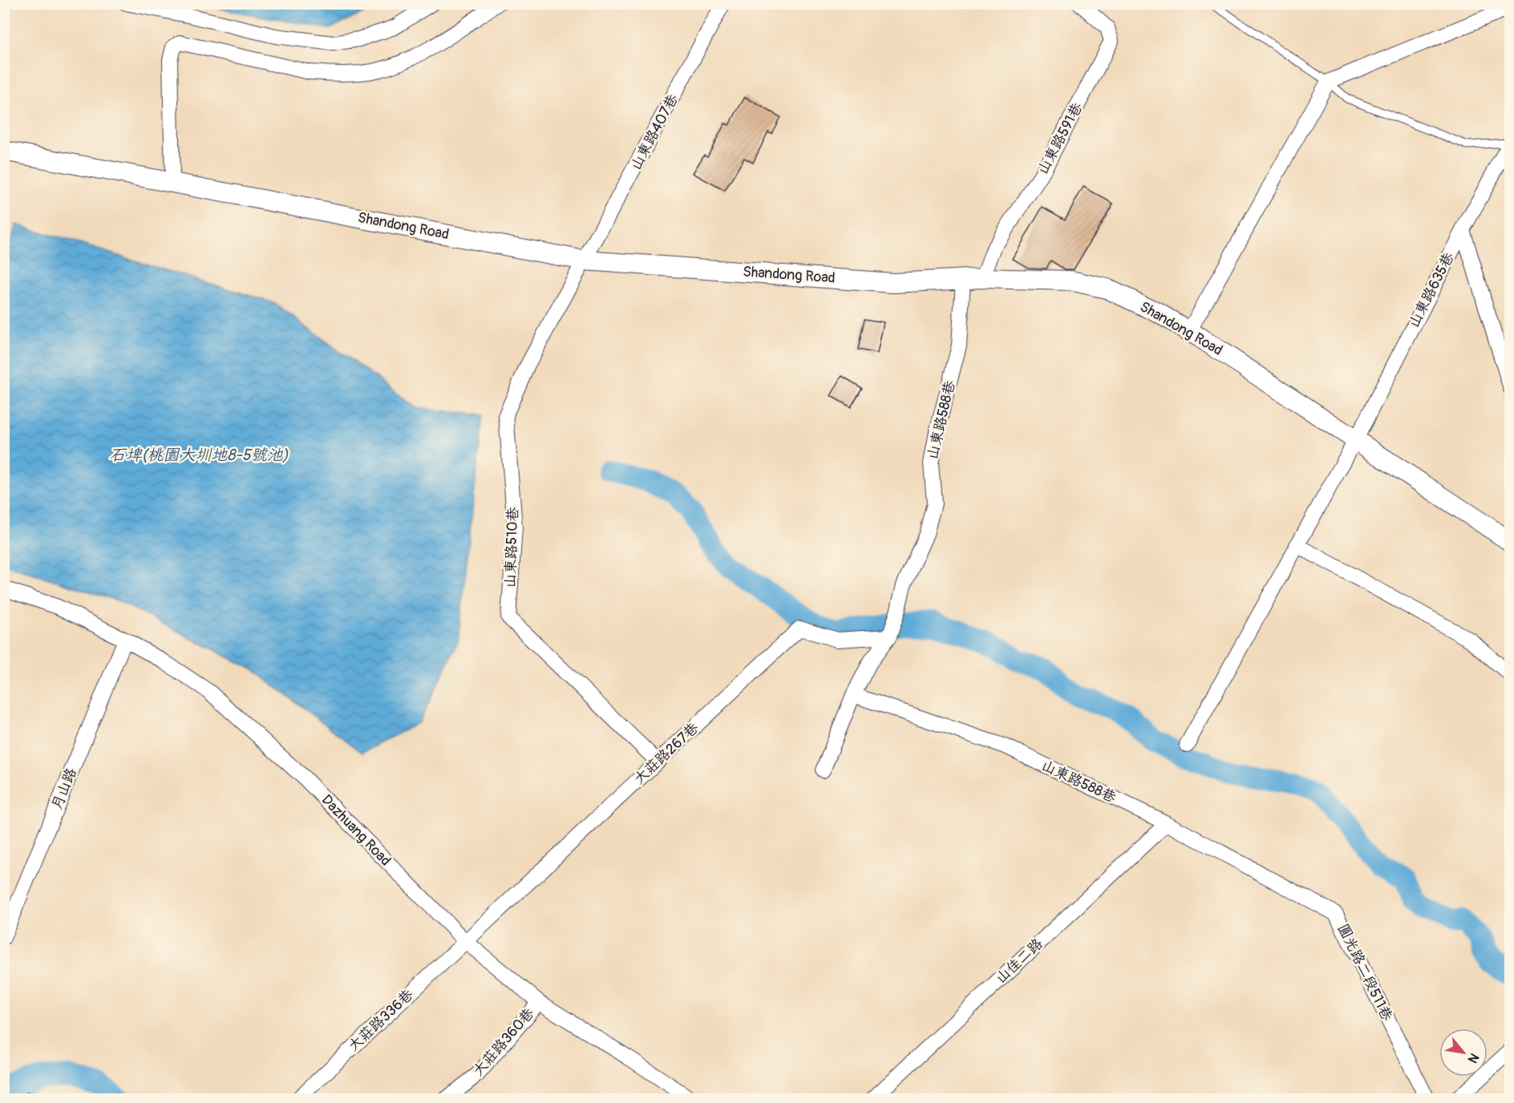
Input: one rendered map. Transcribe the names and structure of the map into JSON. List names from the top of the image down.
{
  "streets": {
    "street": [
      "山東路407巷",
      "山東路591巷",
      "Shandong Road",
      "山東路635巷",
      "山東路588巷",
      "山東路510巷",
      "大莊路267巷",
      "月山路",
      "Dazhuang Road",
      "山佳二路",
      "圓光路二段511巷",
      "大莊路336巷",
      "大莊路360巷"
    ]
  },
  "crossings": [
    ["山東路407巷", "Shandong Road"],
    ["山東路407巷", "山東路510巷"],
    ["山東路591巷", "Shandong Road"],
    ["Shandong Road", "山東路635巷"],
    ["Shandong Road", "山東路588巷"],
    ["Shandong Road", "山東路510巷"],
    ["山東路588巷", "大莊路267巷"],
    ["山東路588巷", "山佳二路"],
    ["山東路588巷", "圓光路二段511巷"],
    ["山東路510巷", "大莊路267巷"],
    ["大莊路267巷", "Dazhuang Road"],
    ["大莊路267巷", "大莊路336巷"],
    ["月山路", "Dazhuang Road"],
    ["Dazhuang Road", "大莊路336巷"],
    ["Dazhuang Road", "大莊路360巷"],
    ["山佳二路", "圓光路二段511巷"]
  ],
  "water": ["石埤(桃園大圳地8-5號池)"],
  "north": "bottom right"
}
